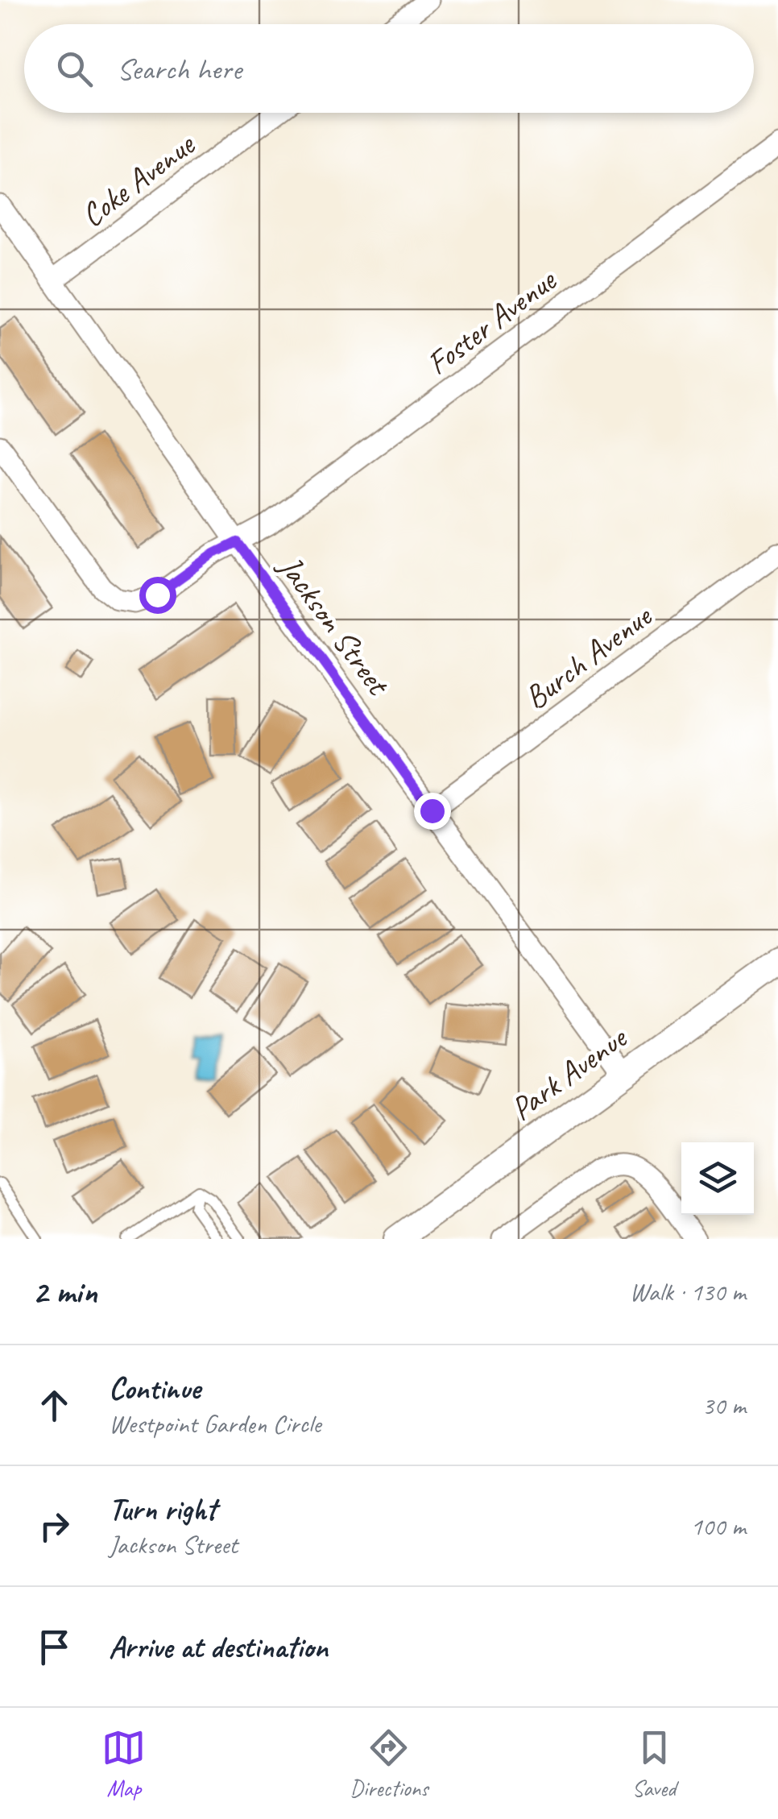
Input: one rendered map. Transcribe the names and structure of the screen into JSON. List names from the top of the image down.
{
  "streets": {
    "street": [
      "Coke Avenue",
      "Foster Avenue",
      "Jackson Street",
      "Burch Avenue",
      "Park Avenue"
    ]
  },
  "crossings": [
    ["Coke Avenue", "Jackson Street"],
    ["Foster Avenue", "Jackson Street"],
    ["Jackson Street", "Burch Avenue"],
    ["Jackson Street", "Park Avenue"]
  ],
  "page": {
    "search": "Search here",
    "heading": ["2 min", "Walk · 130 m"],
    "list": [
      ["Continue", "Westpoint Garden Circle", "30 m"],
      ["Turn right", "Jackson Street", "100 m"],
      "Arrive at destination"
    ],
    "nav": ["Map", "Directions", "Saved"]
  }
}
